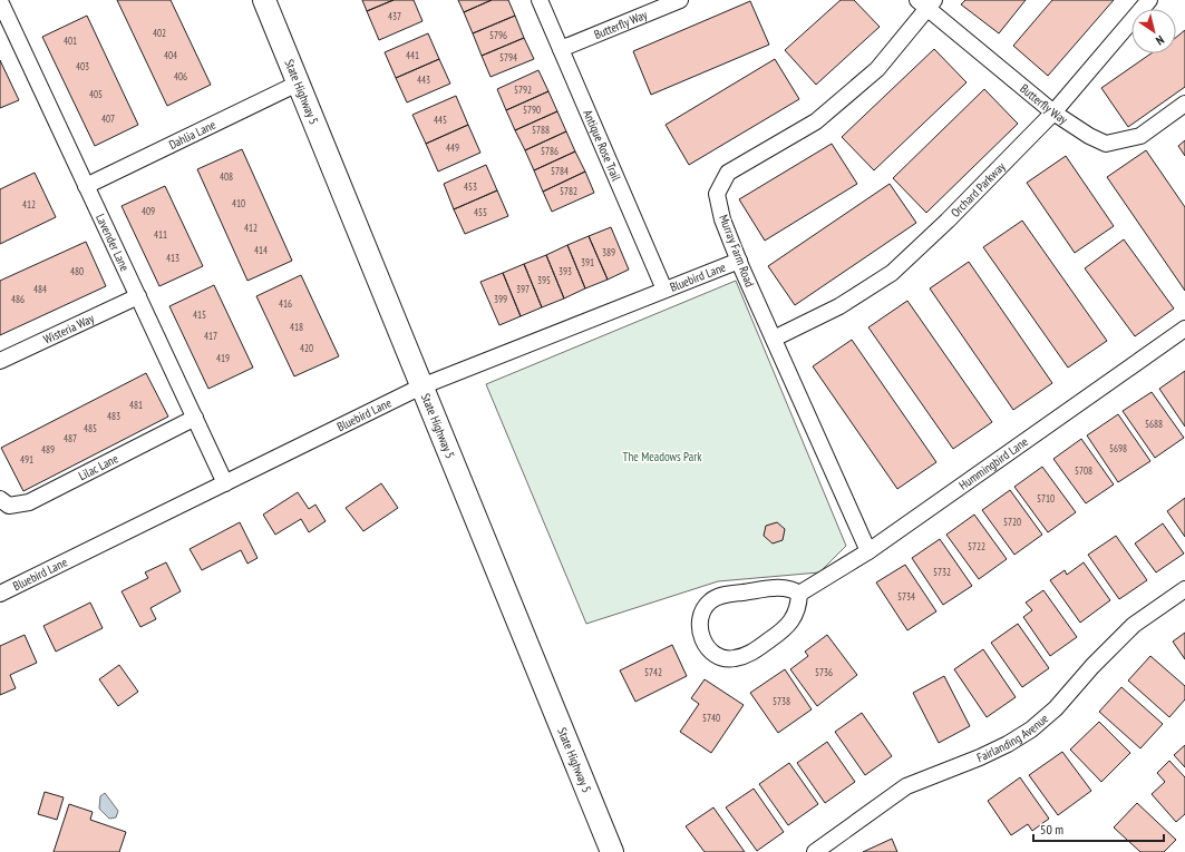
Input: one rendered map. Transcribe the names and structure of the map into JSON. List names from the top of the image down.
{
  "streets": {
    "main road": ["State Highway 5"],
    "street": [
      "Butterfly Way",
      "Dahlia Lane",
      "Antique Rose Trail",
      "Orchard Parkway",
      "Lavender Lane",
      "Murray Farm Road",
      "Bluebird Lane",
      "Wisteria Way",
      "Hummingbird Lane",
      "Lilac Lane",
      "Fairlanding Avenue"
    ]
  },
  "crossings": [
    ["Butterfly Way", "Antique Rose Trail"],
    ["Butterfly Way", "Orchard Parkway"],
    ["Butterfly Way", "Murray Farm Road"],
    ["State Highway 5", "Dahlia Lane"],
    ["State Highway 5", "Bluebird Lane"],
    ["Dahlia Lane", "Lavender Lane"],
    ["Antique Rose Trail", "Bluebird Lane"],
    ["Orchard Parkway", "Murray Farm Road"],
    ["Lavender Lane", "Bluebird Lane"],
    ["Lavender Lane", "Wisteria Way"],
    ["Lavender Lane", "Lilac Lane"],
    ["Murray Farm Road", "Bluebird Lane"],
    ["Murray Farm Road", "Hummingbird Lane"]
  ],
  "parks": ["The Meadows Park"],
  "house_numbers": [
    "437",
    "402",
    "5796",
    "401",
    "404",
    "441",
    "5794",
    "403",
    "406",
    "443",
    "5792",
    "405",
    "5790",
    "407",
    "445",
    "5788",
    "449",
    "5786",
    "5784",
    "408",
    "453",
    "5782",
    "410",
    "412",
    "409",
    "455",
    "412",
    "411",
    "414",
    "389",
    "413",
    "391",
    "480",
    "393",
    "395",
    "484",
    "397",
    "486",
    "399",
    "416",
    "415",
    "418",
    "417",
    "420",
    "419",
    "481",
    "483",
    "5688",
    "485",
    "487",
    "5698",
    "489",
    "491",
    "5708",
    "5710",
    "5720",
    "5722",
    "5732",
    "5734",
    "5742",
    "5736",
    "5738",
    "5740"
  ],
  "scale_bar": "50 m",
  "north": "bottom right"
}
